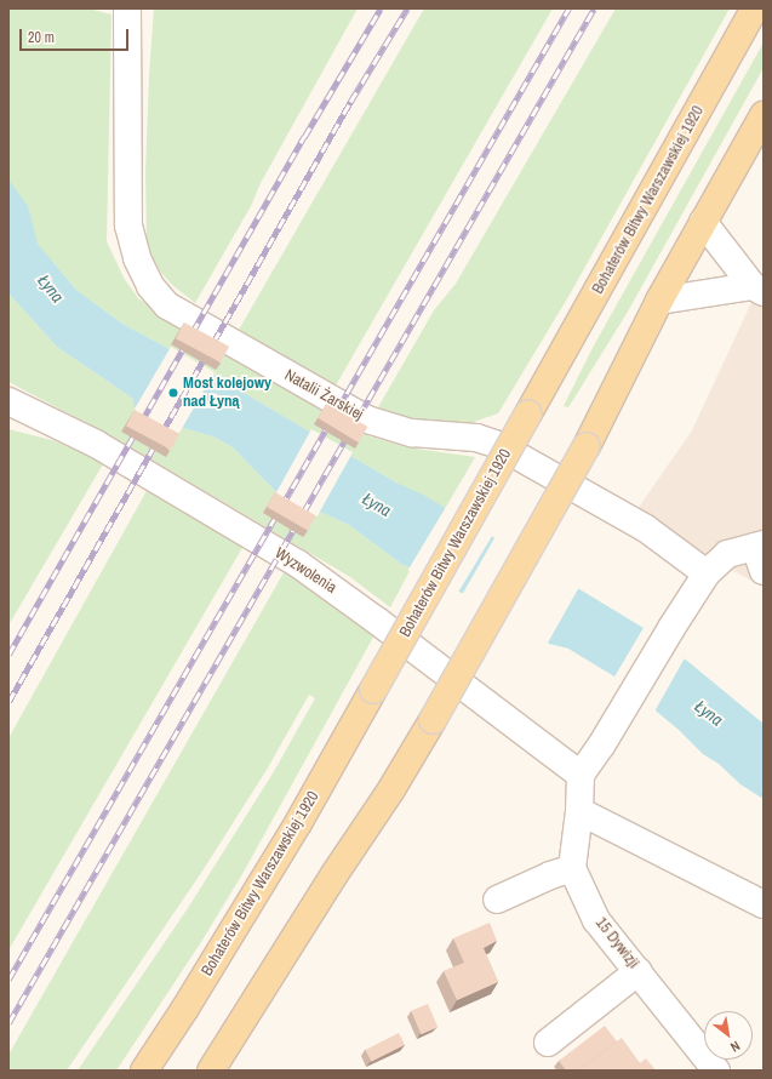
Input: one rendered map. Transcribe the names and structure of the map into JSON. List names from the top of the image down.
{
  "streets": {
    "main road": ["Bohaterów Bitwy Warszawskiej 1920"],
    "street": ["Natalii Żarskiej", "Wyzwolenia", "15 Dywizji"]
  },
  "water": ["Łyna"],
  "places": ["Most kolejowy nad Łyną"],
  "scale_bar": "20 m",
  "north": "bottom right"
}
